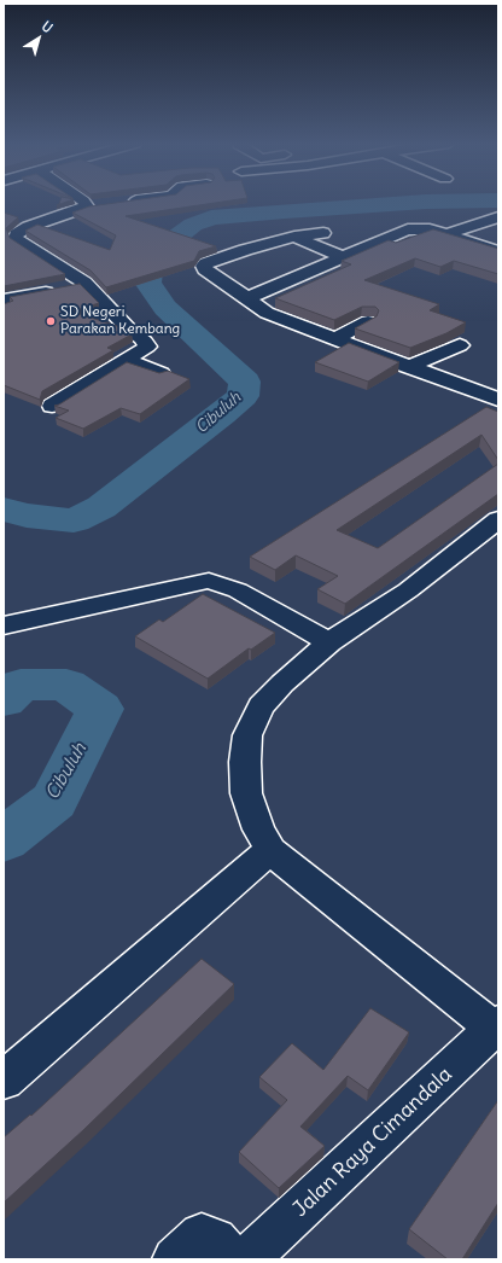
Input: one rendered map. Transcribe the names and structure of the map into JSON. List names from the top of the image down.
{
  "streets": {
    "street": ["Jalan Raya Cimandala"]
  },
  "water": ["Cibuluh"],
  "places": ["SD Negeri Parakan Kembang"],
  "north": "top right"
}
